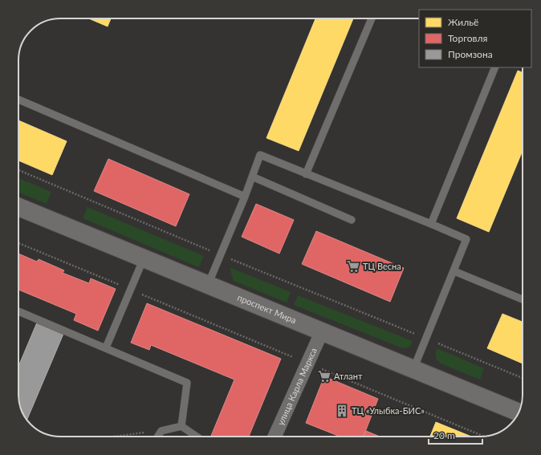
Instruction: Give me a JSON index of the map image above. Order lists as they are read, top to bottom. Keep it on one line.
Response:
{"streets":{"main road":["проспект Мира"],"street":["улица Карла Маркса"]},"crossings":[["проспект Мира","улица Карла Маркса"]],"places":{"supermarket":["ТЦ Весна","Атлант"],"building":["ТЦ «Улыбка-БИС»"]},"legend":["Жильё","Торговля","Промзона"],"scale_bar":"20 m"}
